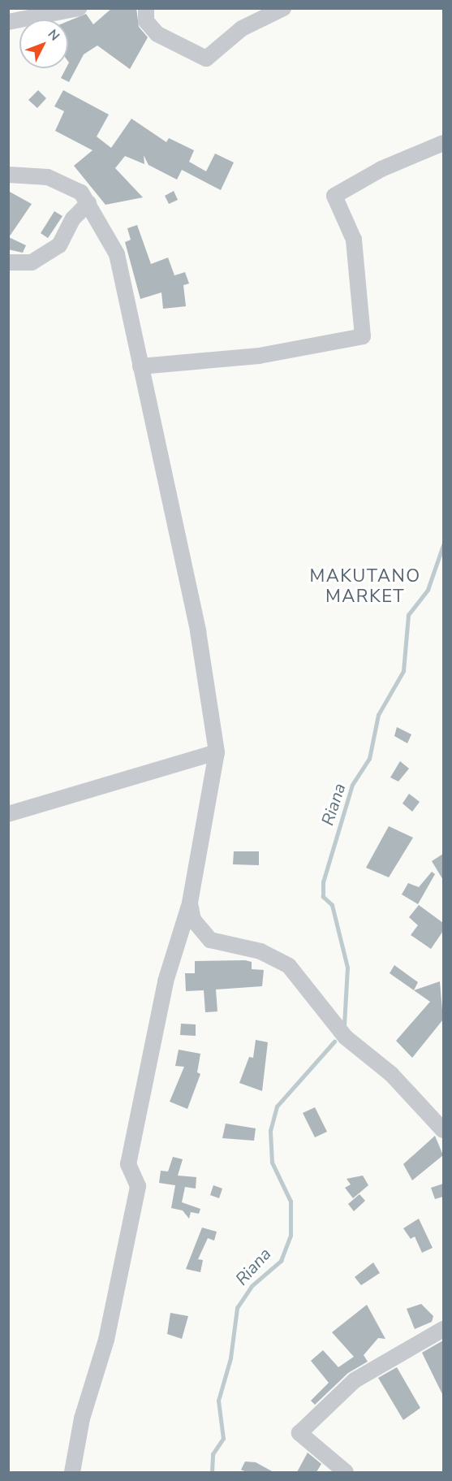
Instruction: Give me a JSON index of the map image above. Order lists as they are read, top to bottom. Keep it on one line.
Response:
{"districts":["MAKUTANO MARKET"],"water":["Riana"],"north":"top right"}
